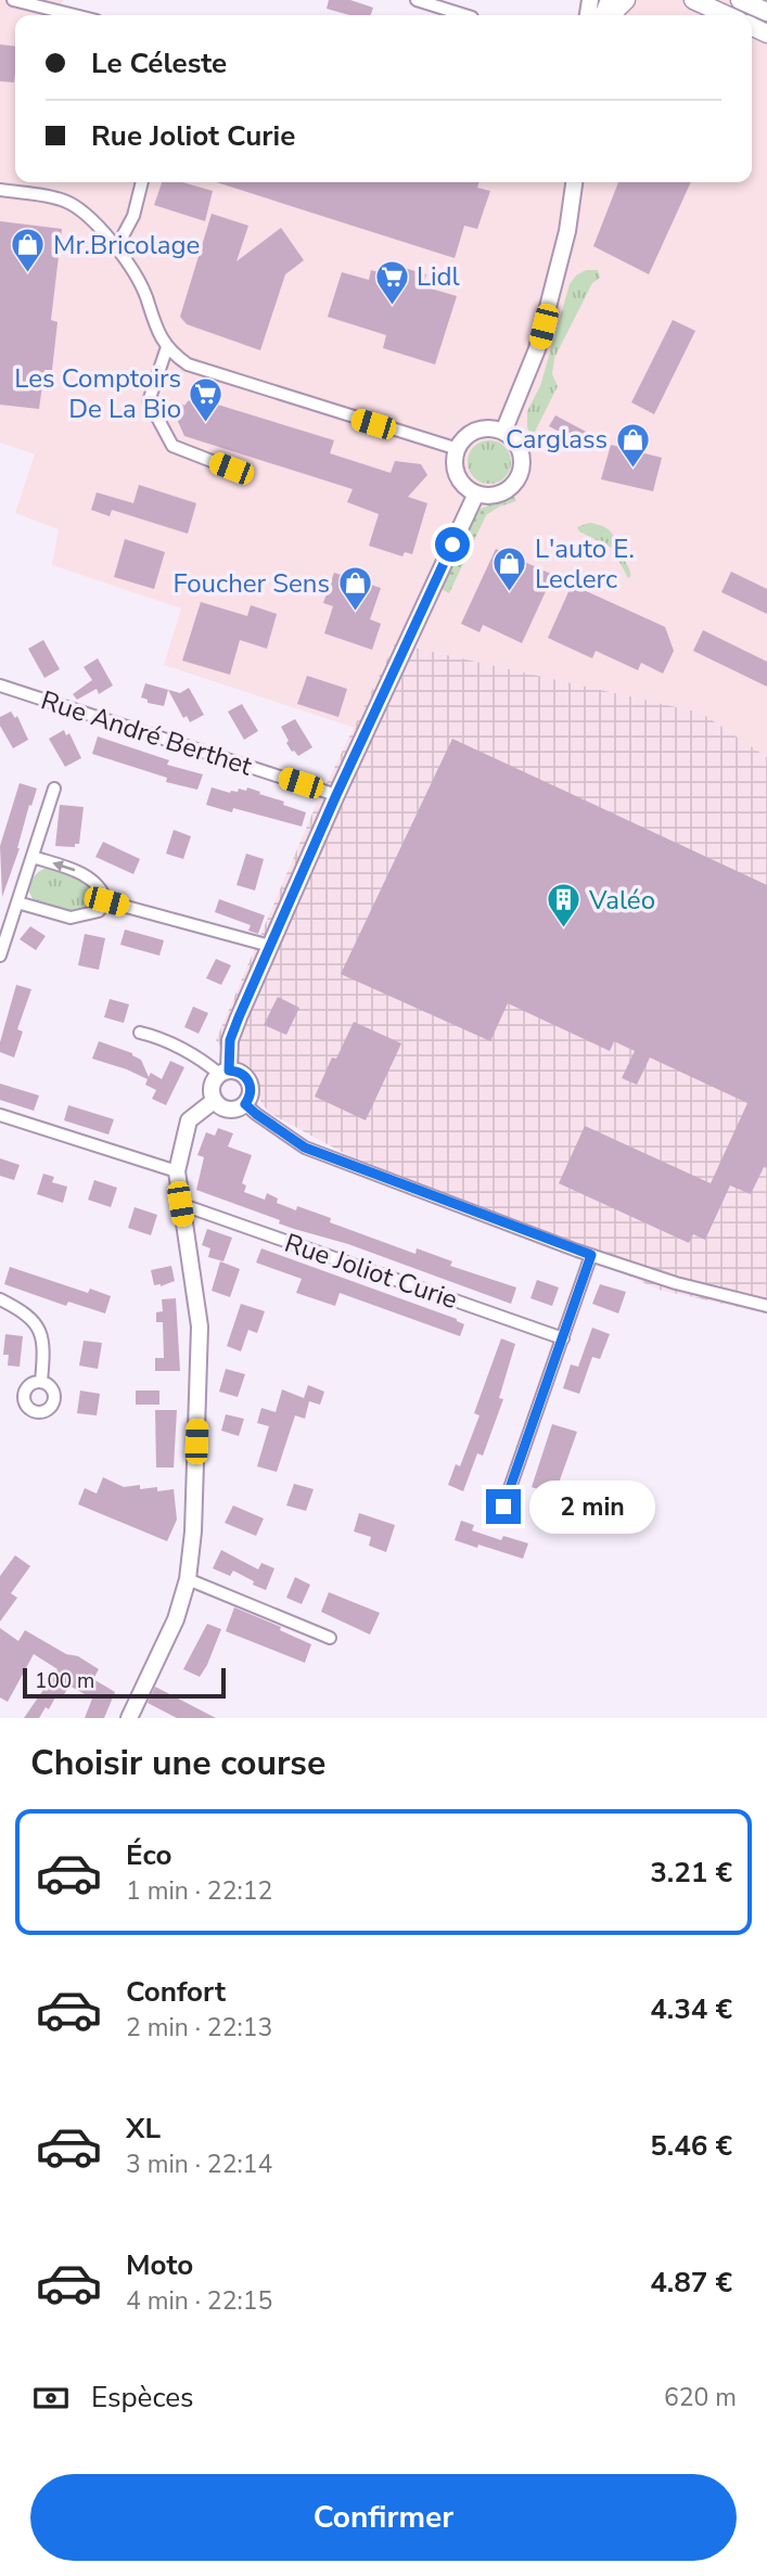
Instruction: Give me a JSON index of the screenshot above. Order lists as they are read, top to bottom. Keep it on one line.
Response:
{"streets":{"street":["Rue André Berthet","Rue Joliot Curie"]},"places":{"shop":["Mr.Bricolage","Carglass","L'auto E. Leclerc","Foucher Sens"],"supermarket":["Lidl","Les Comptoirs De La Bio"],"building":["Valéo"]},"scale_bar":"100 m","page":{"banner":["Le Céleste","Rue Joliot Curie"],"bubble":"2 min","scale":"100 m","heading":"Choisir une course","list":[{"name":"Éco","note":"1 min · 22:12","value":"3.21 €"},{"name":"Confort","note":"2 min · 22:13","value":"4.34 €"},{"name":"XL","note":"3 min · 22:14","value":"5.46 €"},{"name":"Moto","note":"4 min · 22:15","value":"4.87 €"}],"pay":["Espèces","620 m"],"buttons":"Confirmer"}}
